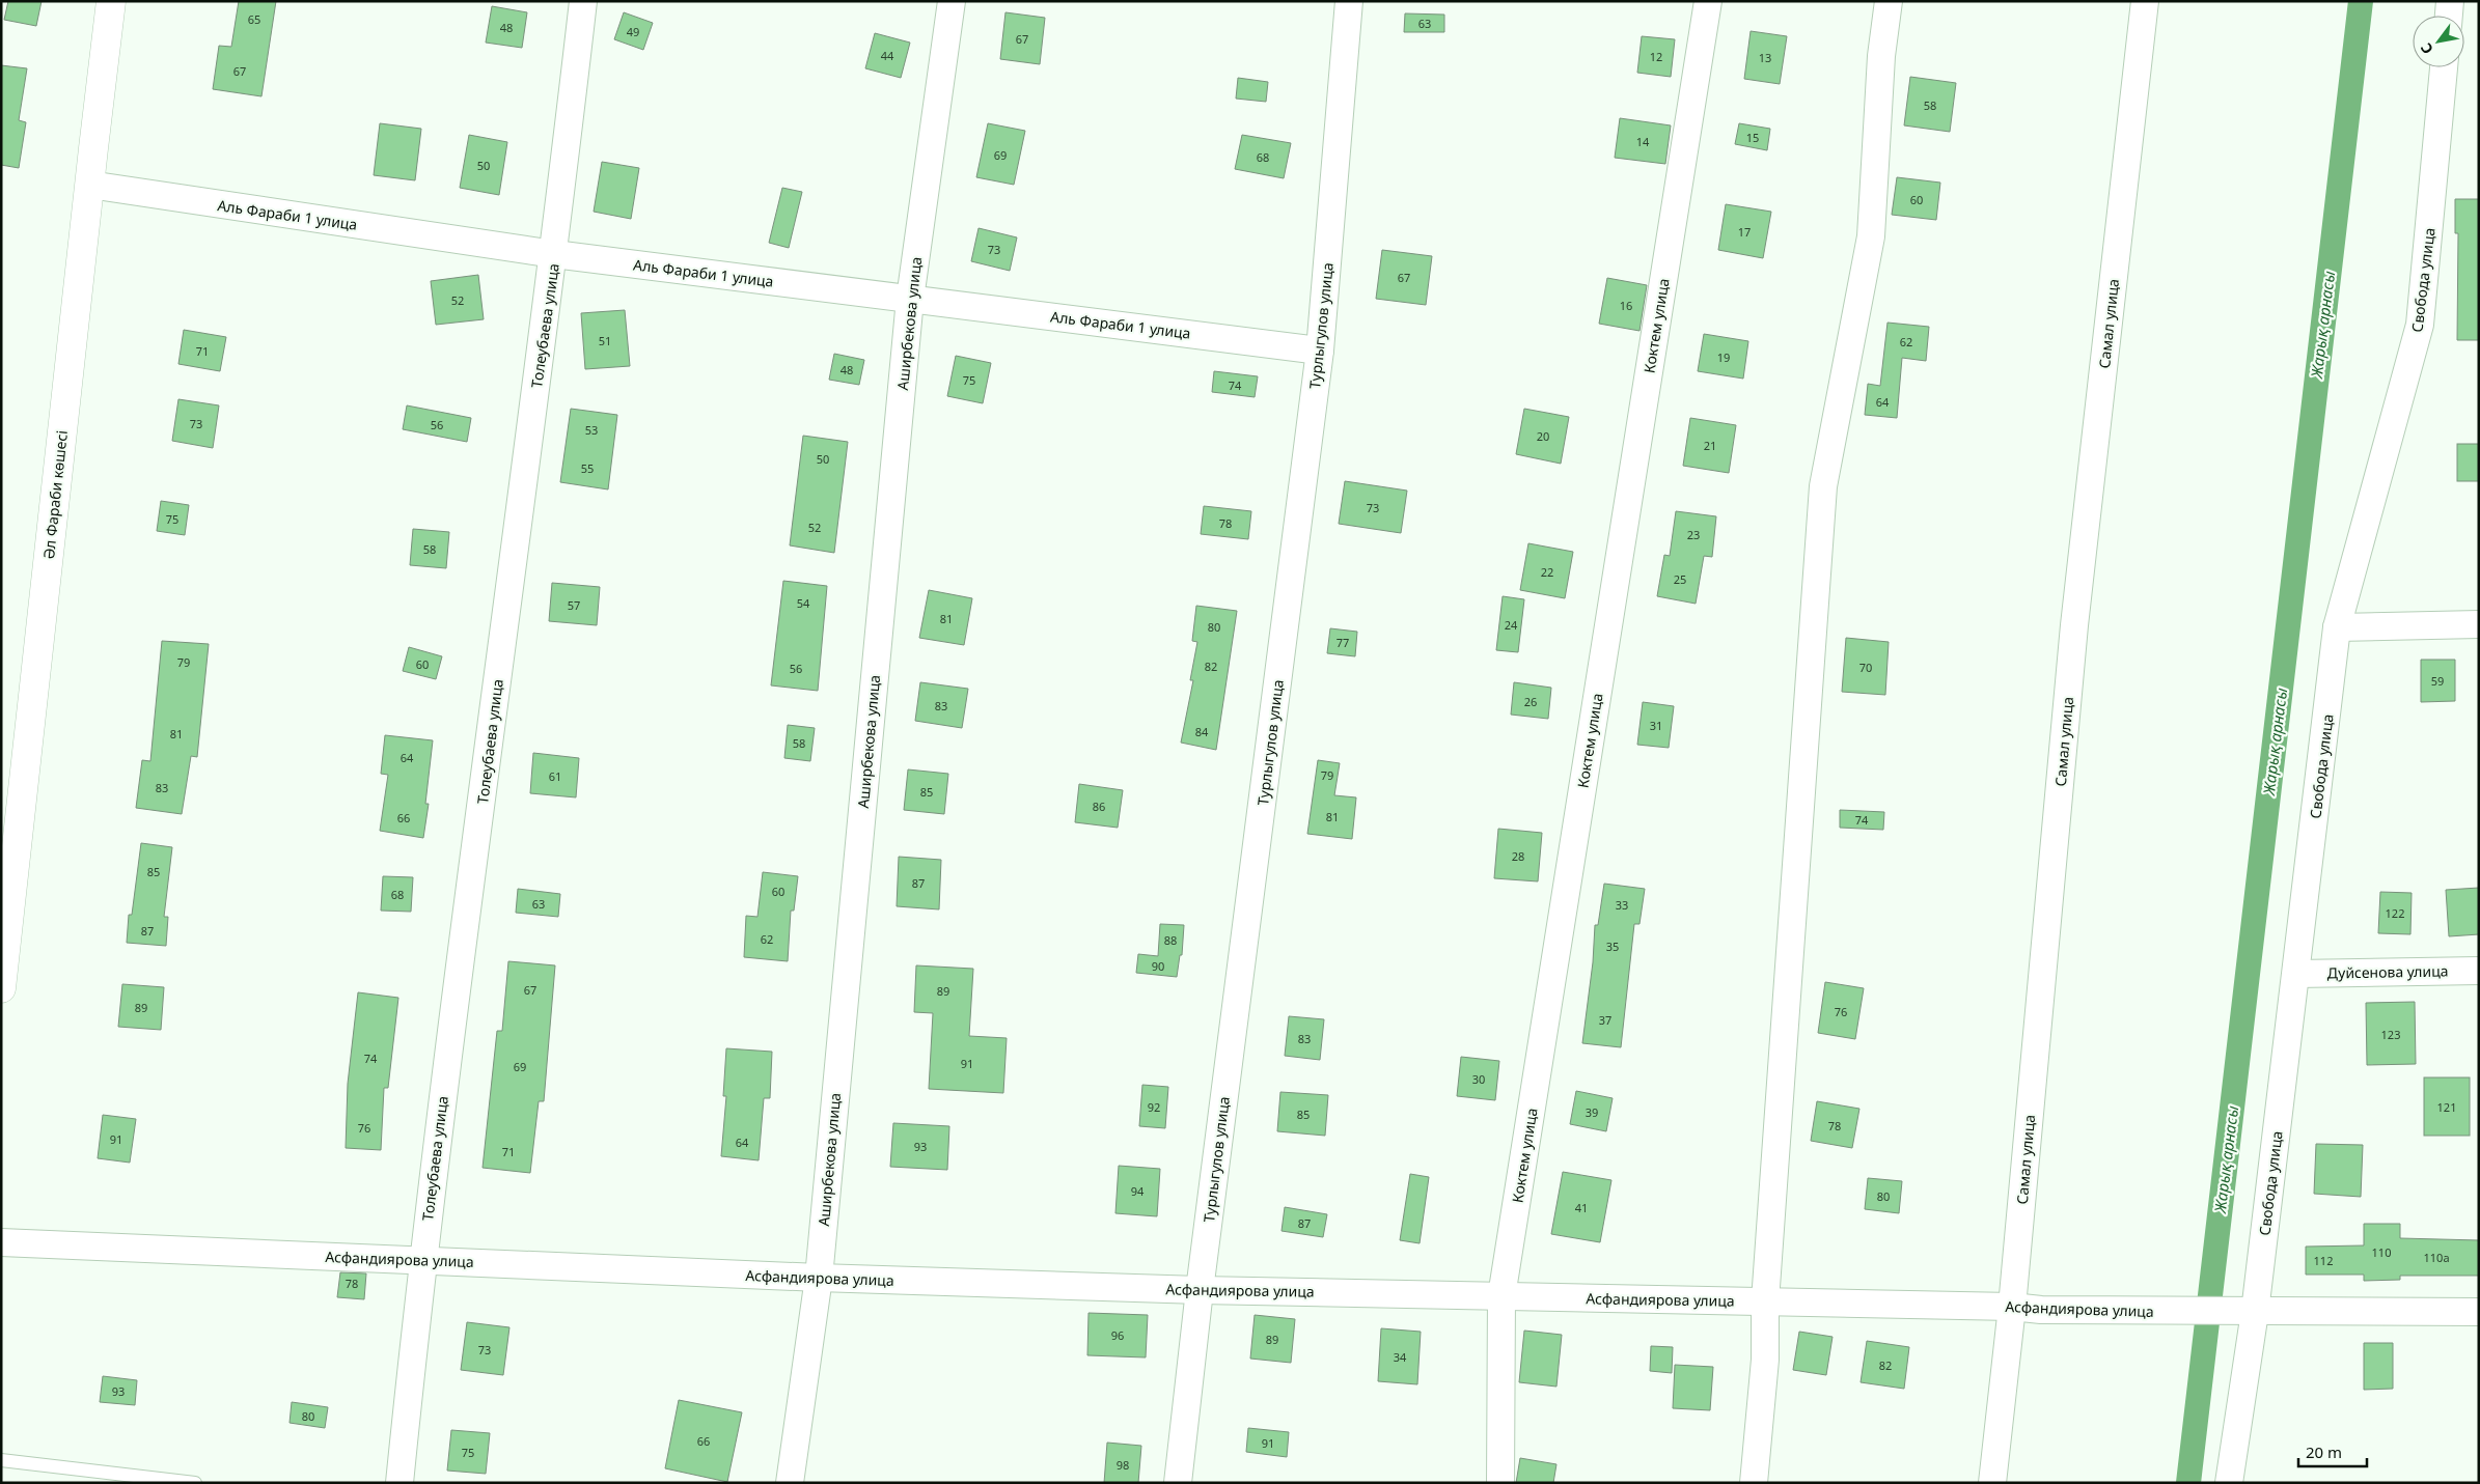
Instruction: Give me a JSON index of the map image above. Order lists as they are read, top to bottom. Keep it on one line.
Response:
{"streets":{"street":["Аль Фараби 1 улица","Свобода улица","Аширбекова улица","Самал улица","Толеубаева улица","Турлыгулов улица","Коктем улица","Әл Фараби көшесі","Дуйсенова улица","Асфандиярова улица"]},"crossings":[["Аль Фараби 1 улица","Аширбекова улица"],["Аль Фараби 1 улица","Толеубаева улица"],["Аль Фараби 1 улица","Турлыгулов улица"],["Аль Фараби 1 улица","Әл Фараби көшесі"],["Свобода улица","Дуйсенова улица"],["Свобода улица","Асфандиярова улица"],["Аширбекова улица","Асфандиярова улица"],["Самал улица","Асфандиярова улица"],["Толеубаева улица","Асфандиярова улица"],["Турлыгулов улица","Асфандиярова улица"],["Коктем улица","Асфандиярова улица"]],"water":["Жарық арнасы"],"house_numbers":["65","63","48","49","67","44","12","13","67","58","15","14","69","68","50","60","17","73","67","52","16","51","62","71","19","48","75","74","64","73","56","53","20","21","50","55","73","75","78","52","23","58","22","25","54","57","81","24","80","77","79","60","82","70","56","59","26","83","31","84","81","58","64","79","61","83","85","86","81","66","74","28","85","87","60","68","63","33","122","87","62","88","35","90","67","89","89","76","37","123","83","74","91","69","30","92","121","39","85","78","76","91","64","93","71","94","80","41","87","110","110а","112","78","96","89","73","34","82","93","80","66","91","75","98"],"scale_bar":"20 m","north":"bottom left"}
